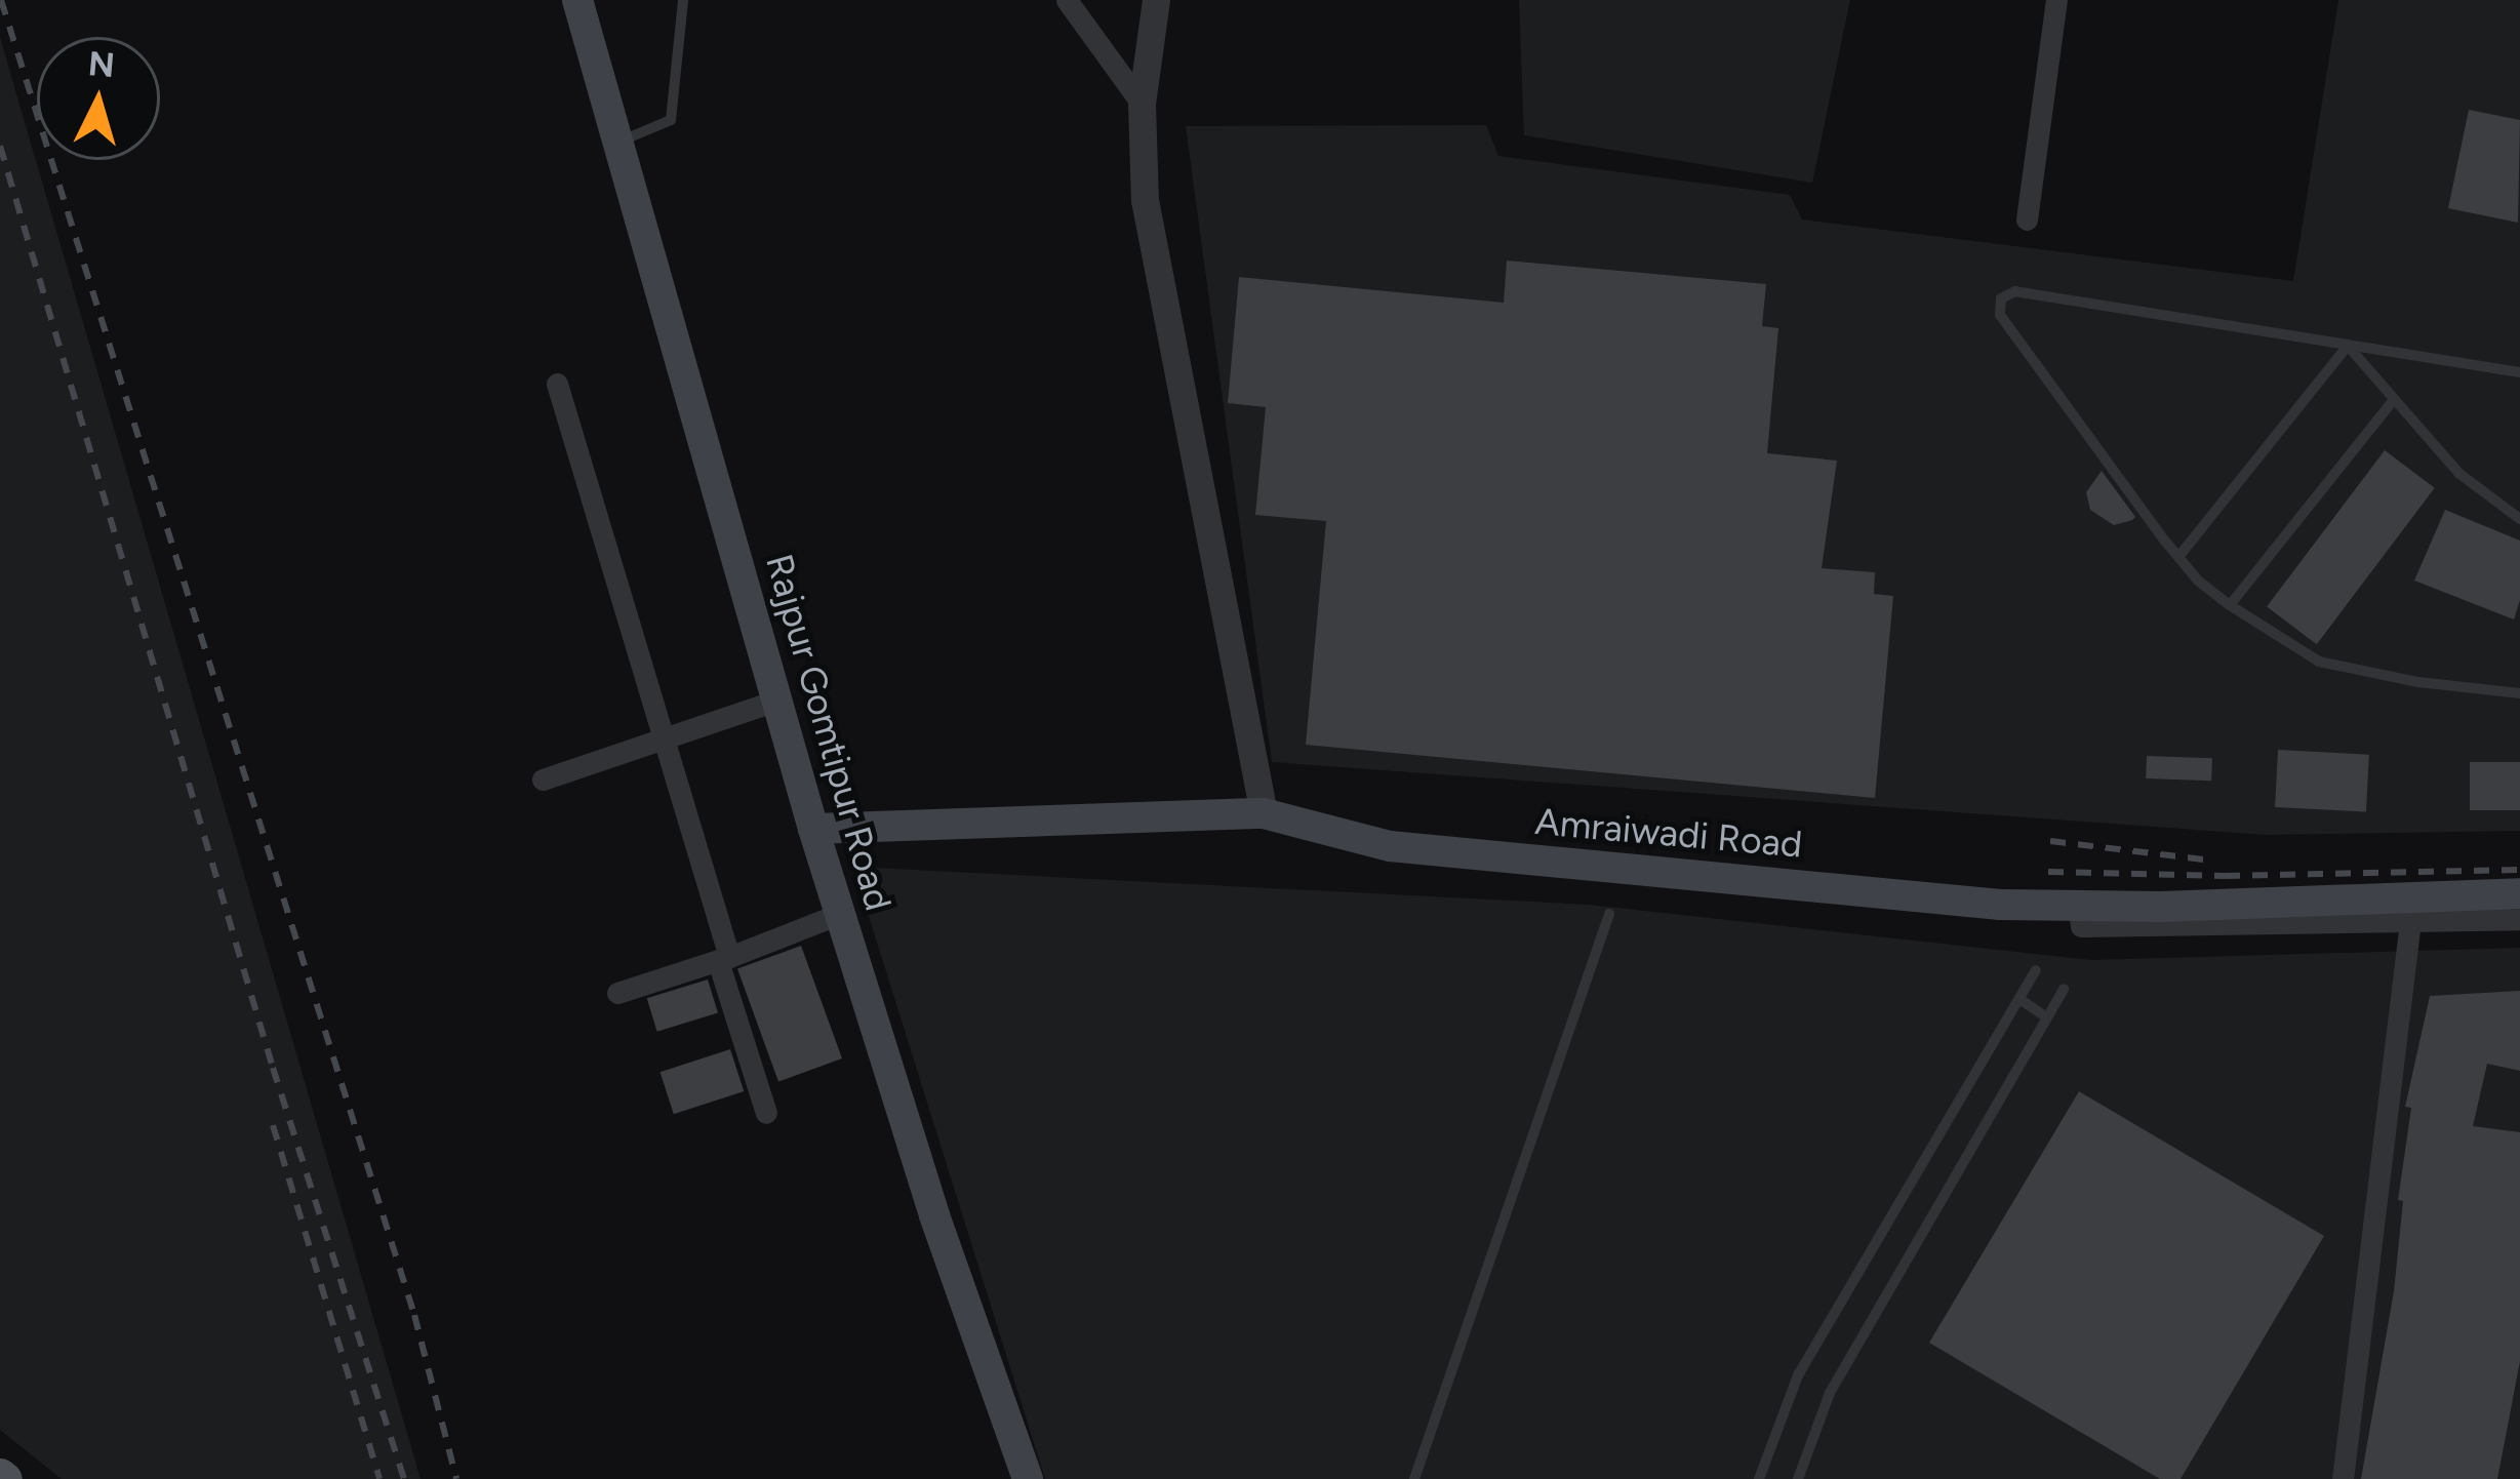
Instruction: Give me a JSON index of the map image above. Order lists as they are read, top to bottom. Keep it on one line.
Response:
{"streets":{"main road":["Rajpur Gomtipur Road","Amraiwadi Road"]},"crossings":[["Rajpur Gomtipur Road","Amraiwadi Road"]],"north":"top"}
